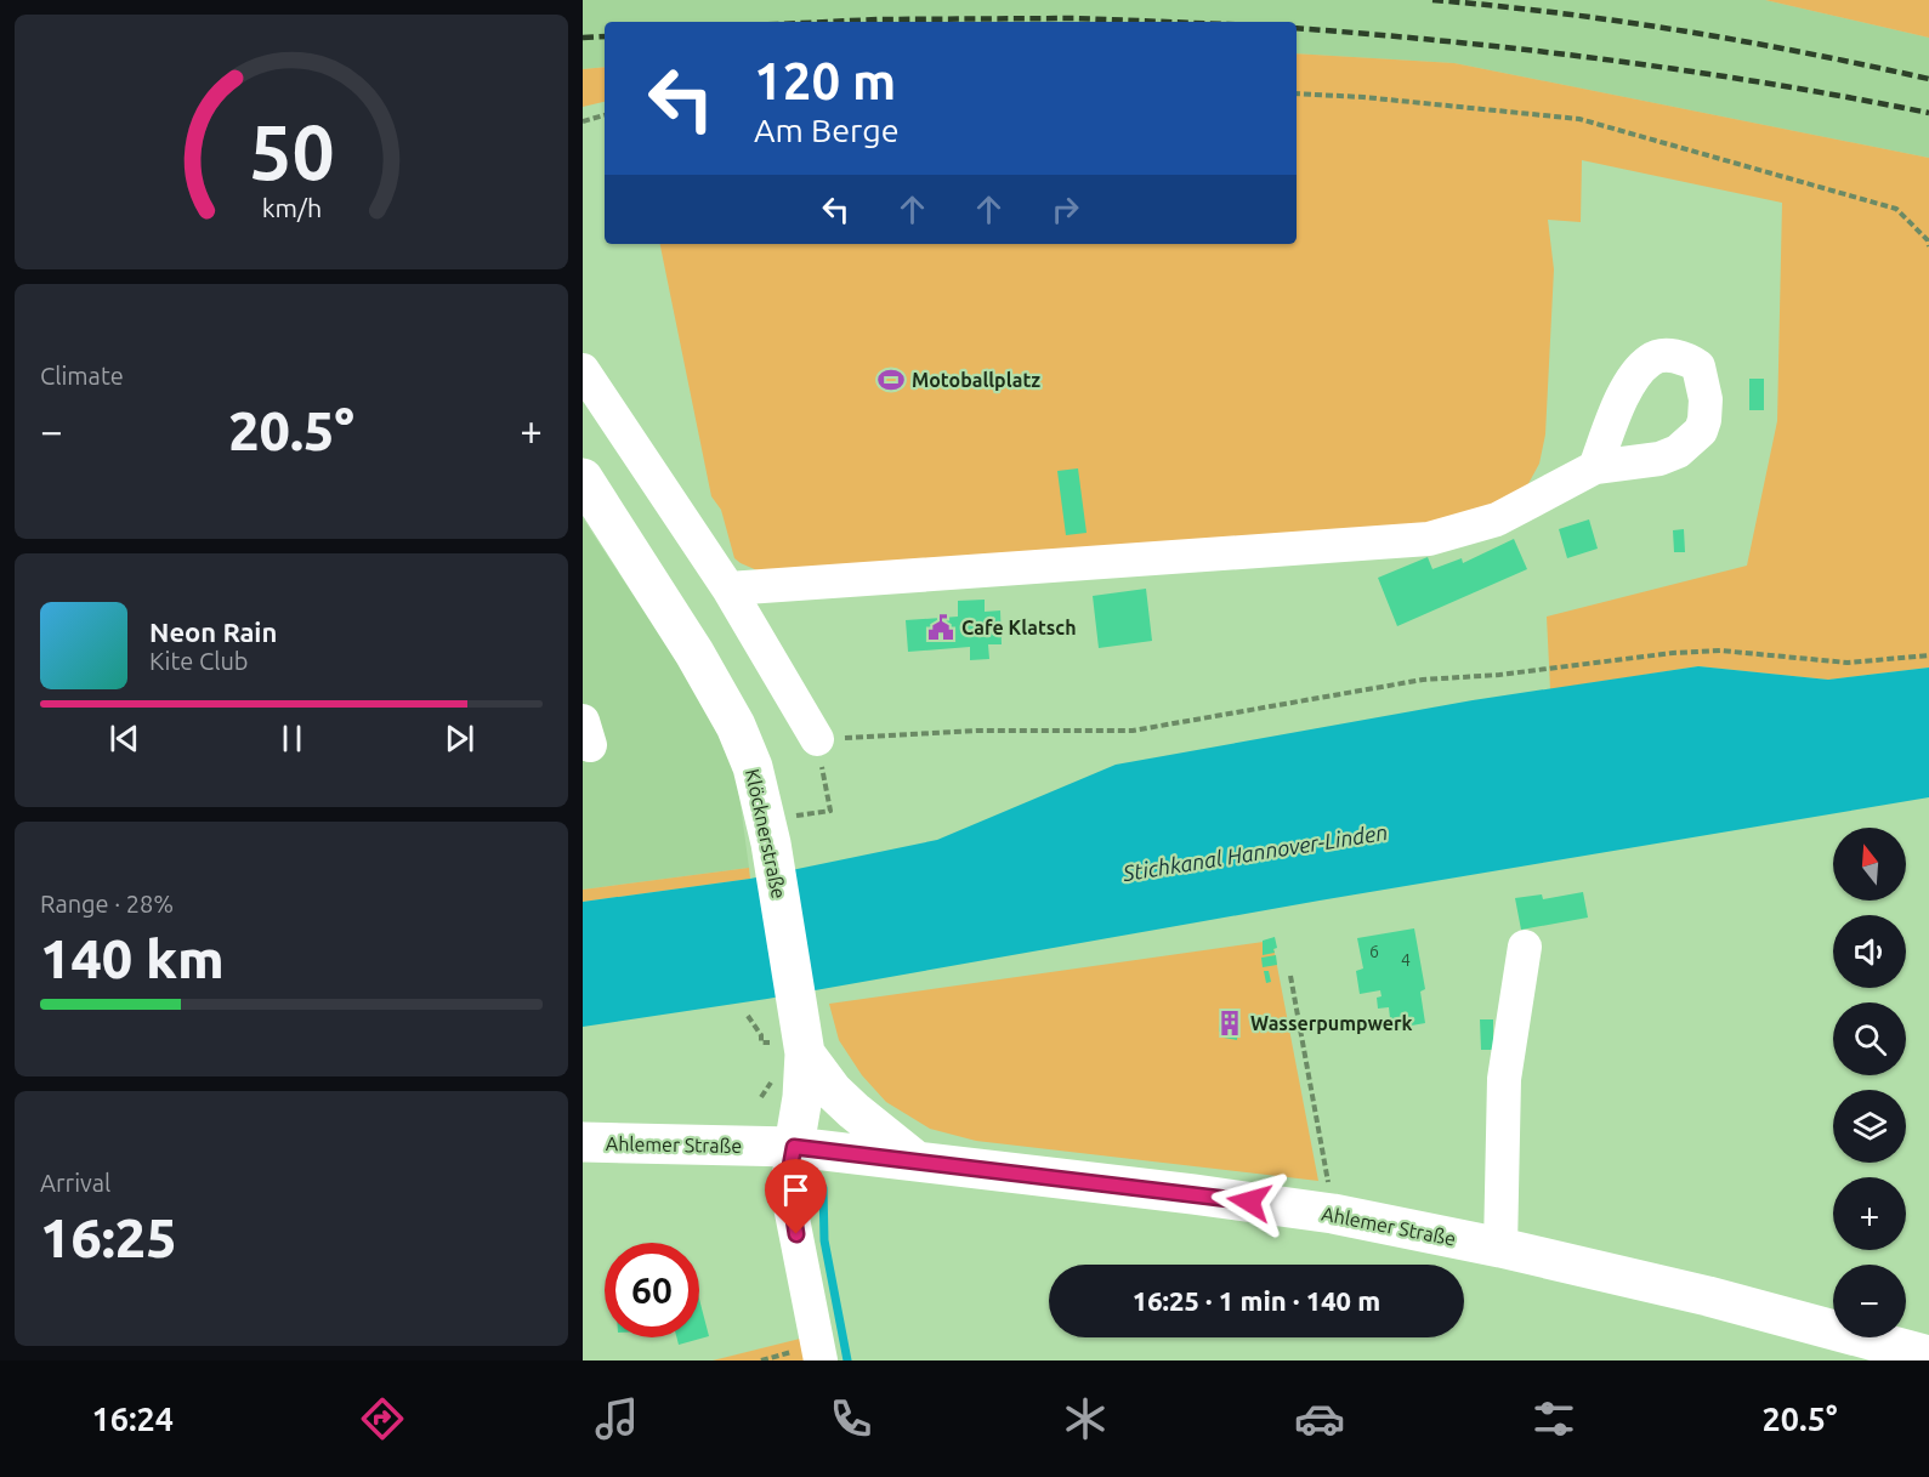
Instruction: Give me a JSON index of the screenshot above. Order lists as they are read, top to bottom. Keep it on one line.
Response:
{"streets":{"main road":["Klöcknerstraße","Ahlemer Straße"]},"crossings":[["Klöcknerstraße","Ahlemer Straße"]],"water":["Stichkanal Hannover-Linden"],"places":{"sports":["Motoballplatz"],"public building":["Cafe Klatsch"],"building":["Wasserpumpwerk"]},"house_numbers":["6","4"],"north":"top","page":{"turn":["120 m","Am Berge"],"tile":["Climate",["Range · 28%","140 km"],["Arrival","16:25"]],"heat":["−","20.5°","+"],"song":["Neon Rain","Kite Club"],"map_buttons":["+","−"],"limit":"60","trip":"16:25 · 1 min · 140 m","tabs":["16:24","20.5°"],"gauge":["50","km/h"]}}
